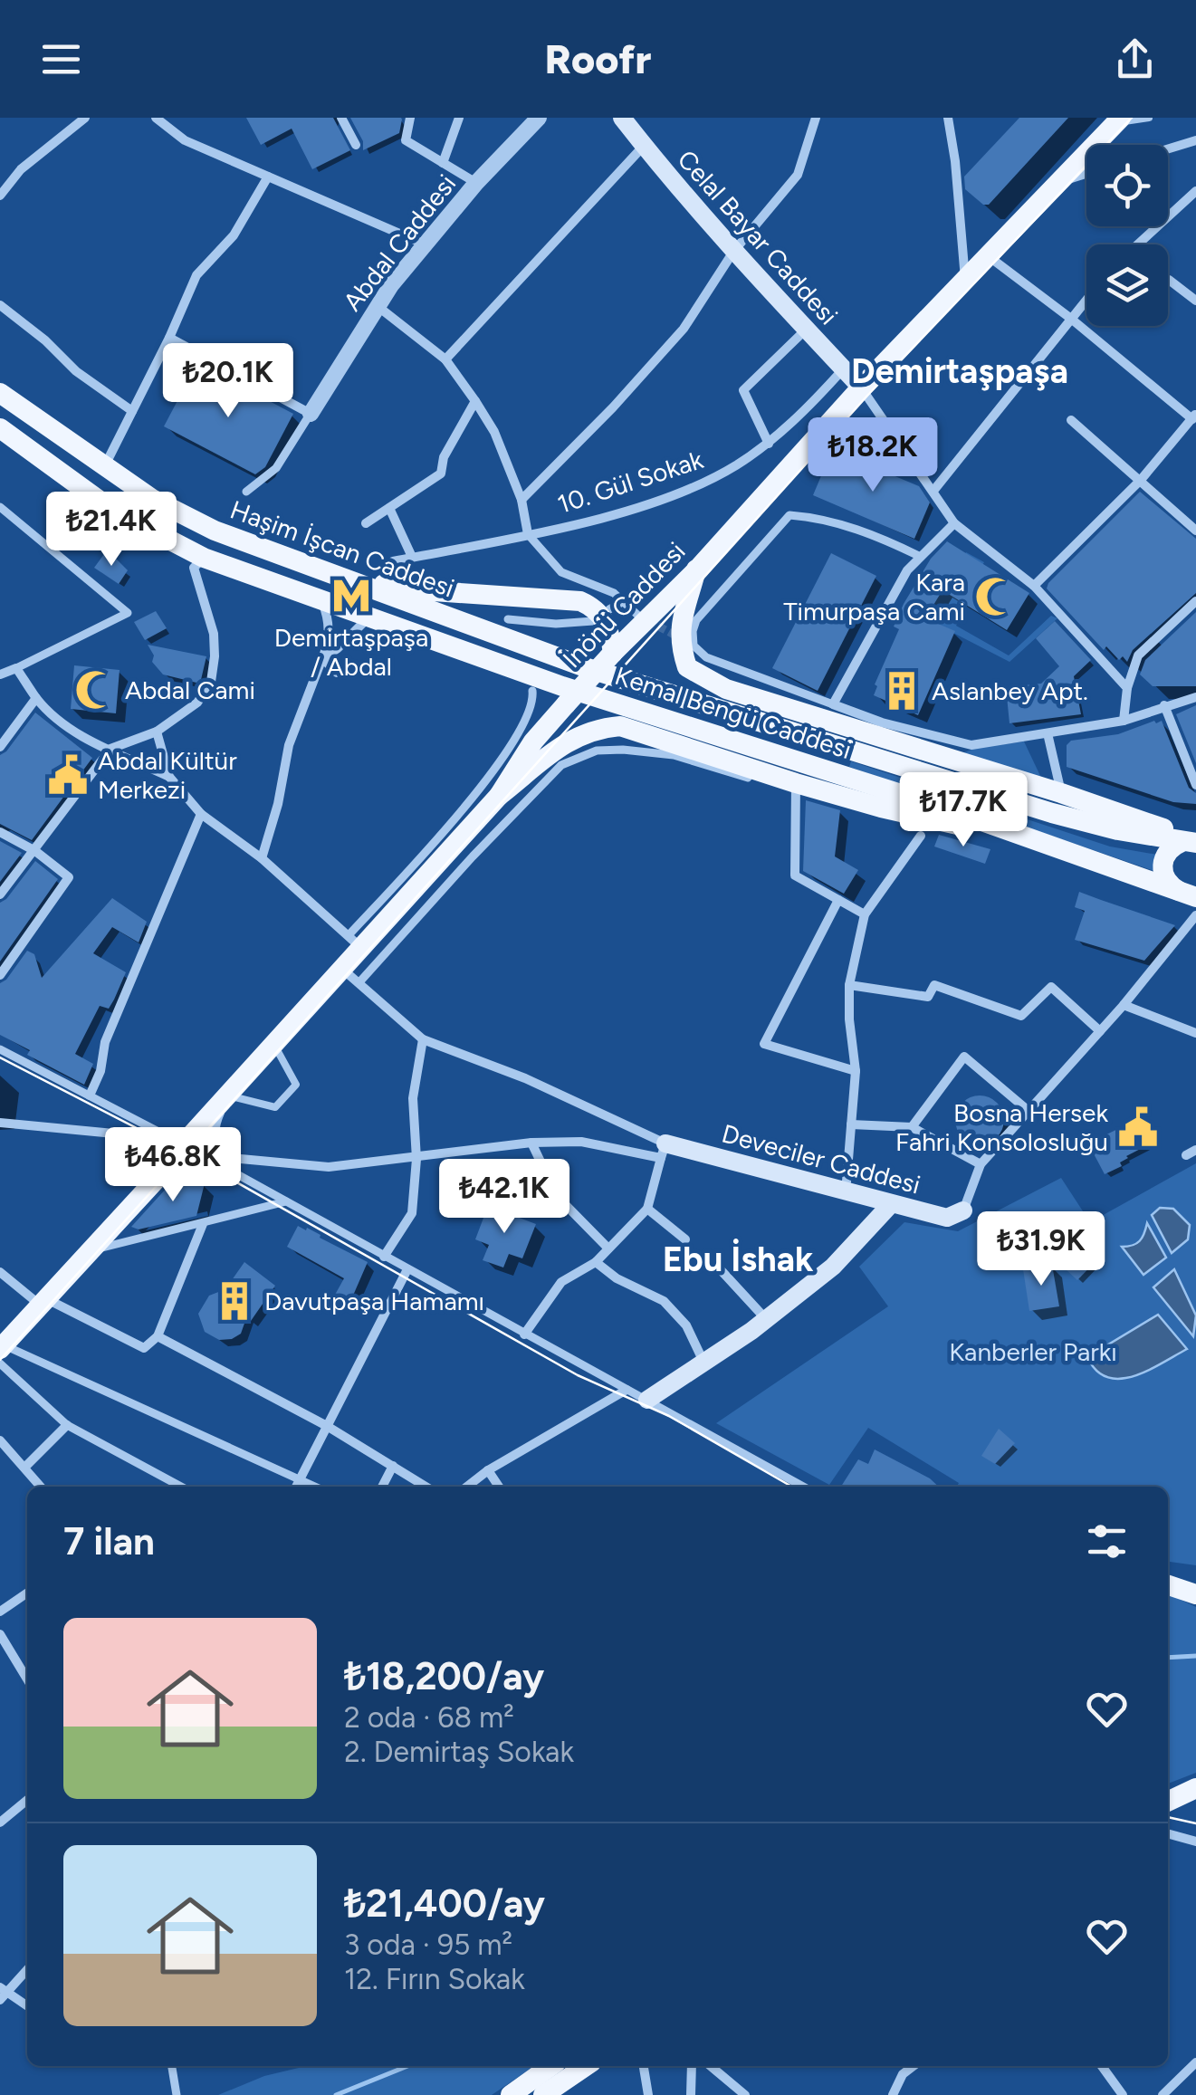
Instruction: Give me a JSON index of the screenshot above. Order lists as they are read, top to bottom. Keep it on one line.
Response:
{"streets":{"main road":["Celal Bayar Caddesi","Haşim İşcan Caddesi","İnönü Caddesi","Kemal Bengü Caddesi","Deveciler Caddesi"],"street":["Abdal Caddesi","10. Gül Sokak"]},"crossings":[["Celal Bayar Caddesi","10. Gül Sokak"],["Celal Bayar Caddesi","İnönü Caddesi"],["Haşim İşcan Caddesi","Kemal Bengü Caddesi"],["İnönü Caddesi","Kemal Bengü Caddesi"]],"districts":["Demirtaşpaşa","Ebu İshak"],"parks":["Kanberler Parkı"],"places":{"metro station":["Demirtaşpaşa / Abdal"],"mosque":["Kara Timurpaşa Cami","Abdal Cami"],"building":["Aslanbey Apt.","Davutpaşa Hamamı"],"public building":["Abdal Kültür Merkezi","Bosna Hersek Fahri Konsolosluğu"]},"page":{"header":"Roofr","price":["₺20.1K","₺18.2K","₺21.4K","₺17.7K","₺46.8K","₺42.1K","₺31.9K"],"heading":"7 ilan","list":[{"name":"₺18,200/ay","note":"2 oda · 68 m² · 2. Demirtaş Sokak"},{"name":"₺21,400/ay","note":"3 oda · 95 m² · 12. Fırın Sokak"}]}}
